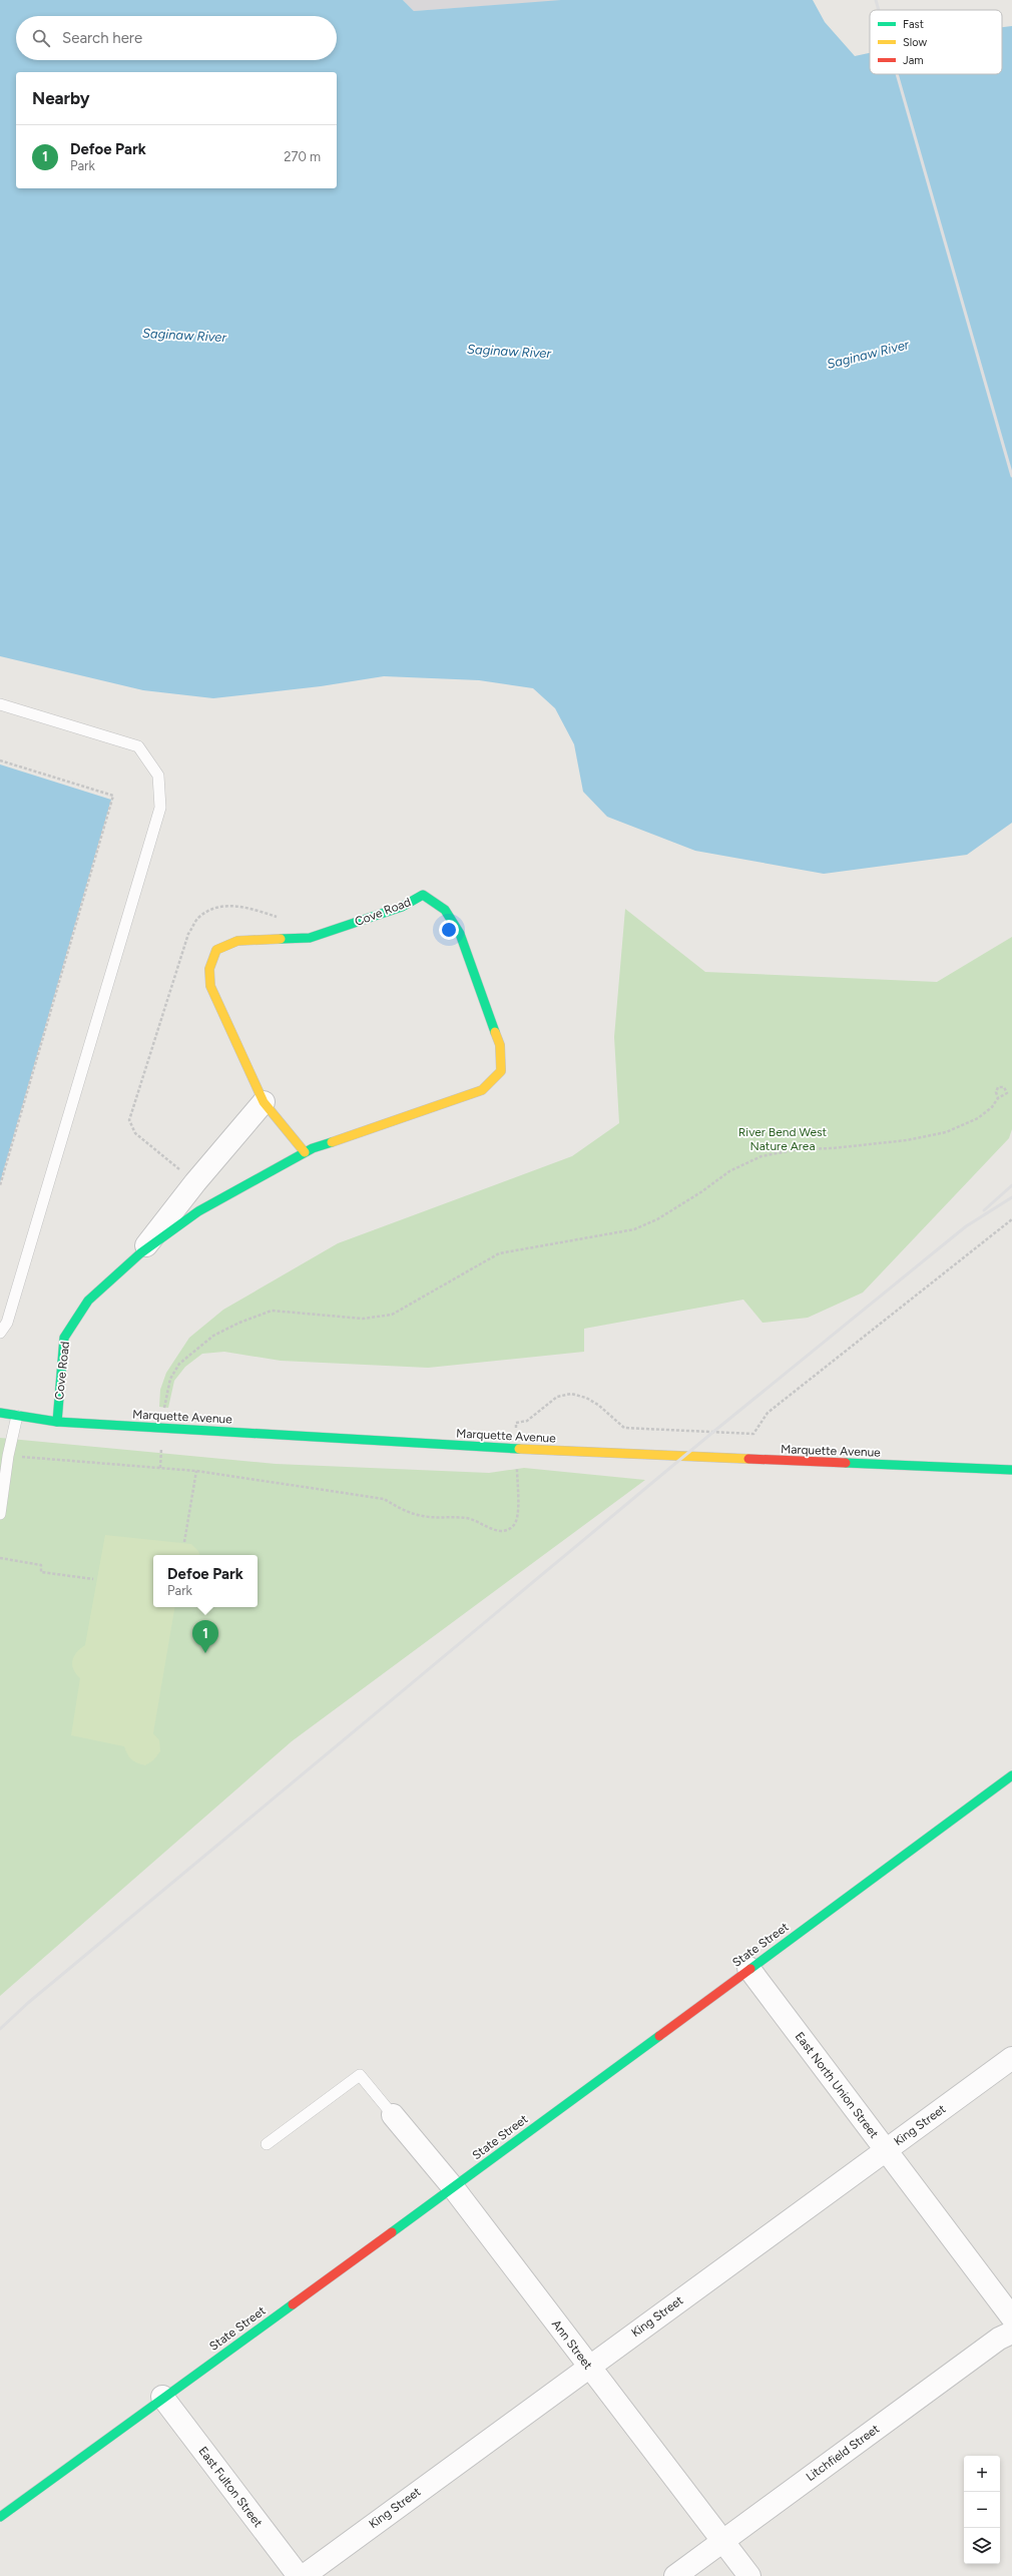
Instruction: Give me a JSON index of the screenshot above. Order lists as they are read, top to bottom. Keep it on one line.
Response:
{"streets":{"street":["Cove Road","Marquette Avenue","State Street","East North Union Street","King Street","Ann Street","Litchfield Street","East Fulton Street"]},"crossings":[["Cove Road","Marquette Avenue"],["State Street","East North Union Street"],["State Street","Ann Street"],["State Street","East Fulton Street"],["East North Union Street","King Street"],["King Street","Ann Street"],["Ann Street","Litchfield Street"]],"water":["Saginaw River"],"parks":["River Bend West Nature Area"],"legend":["Fast","Slow","Jam"],"page":{"search":"Search here","heading":"Nearby","list":[{"mark":"1","name":"Defoe Park","note":"Park","value":"270 m"}],"popup":["Defoe Park","Park"],"pins":"1","map_buttons":["+","−"]}}
